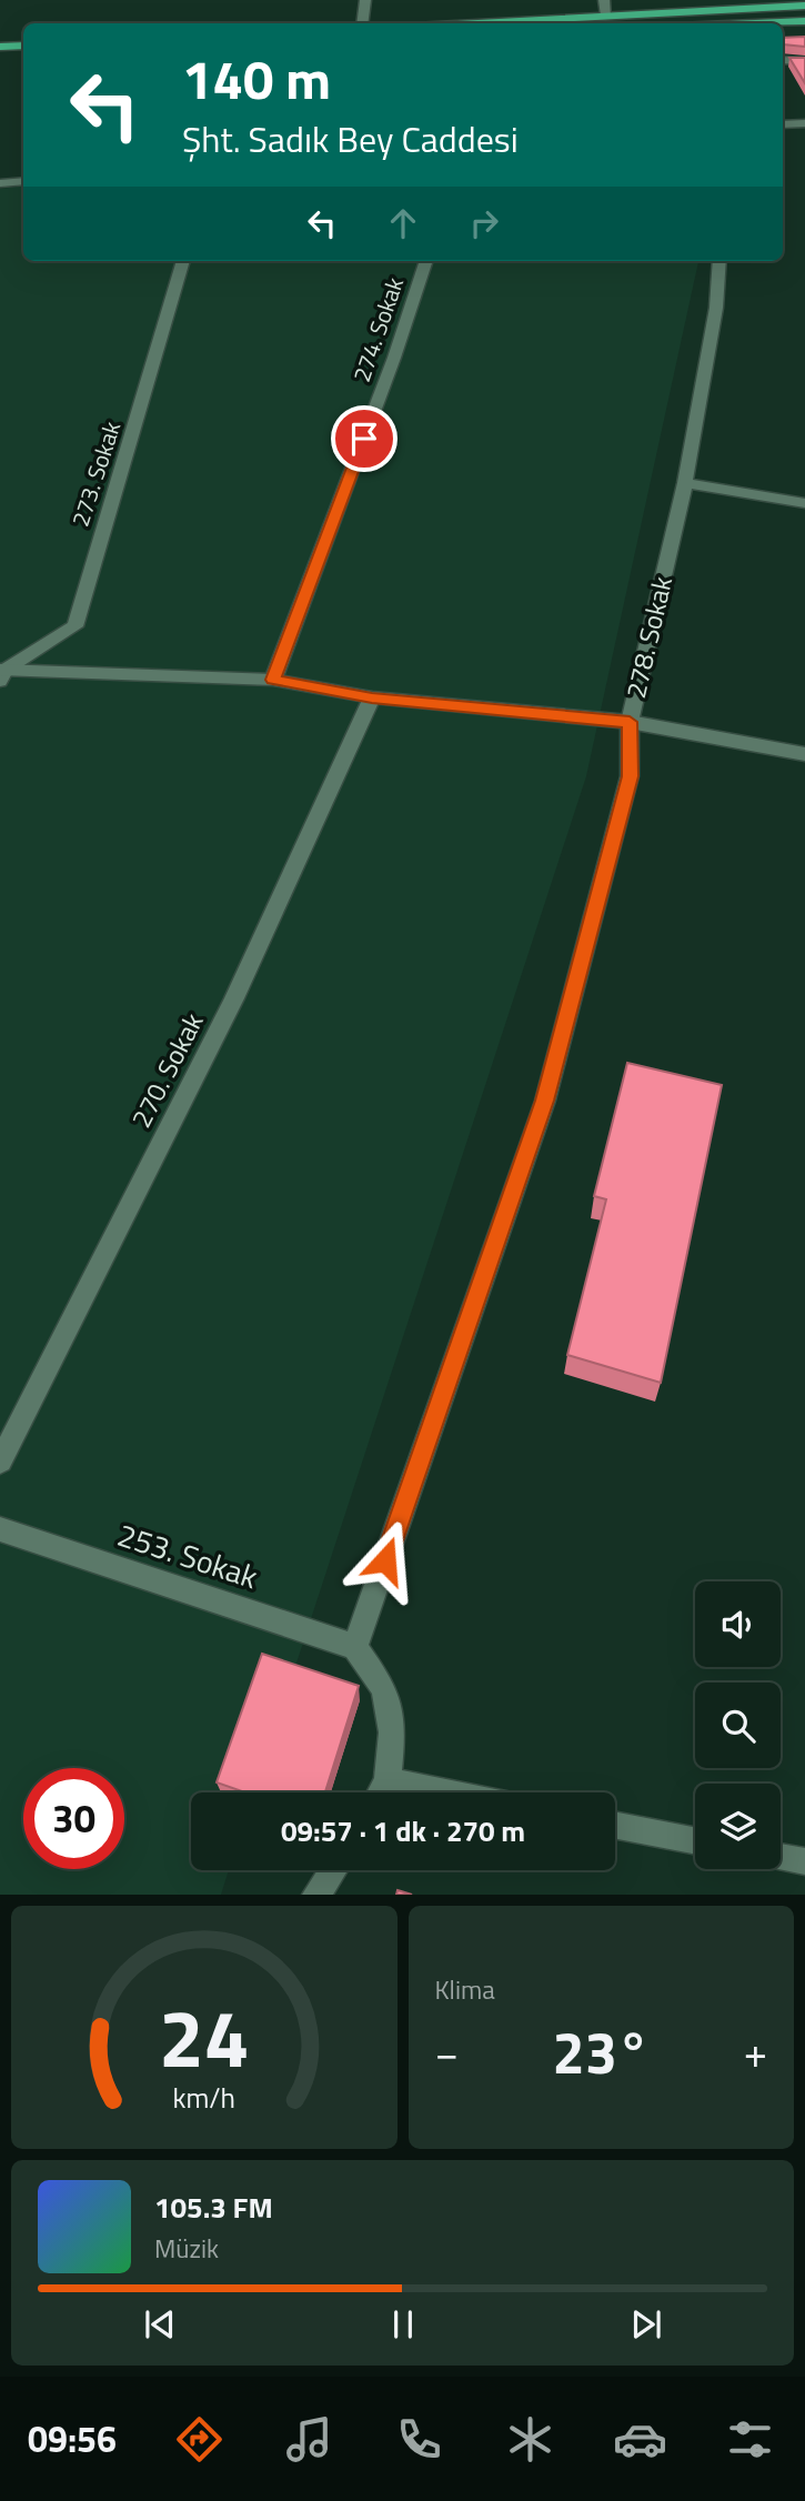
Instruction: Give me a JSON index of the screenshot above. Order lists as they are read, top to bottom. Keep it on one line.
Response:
{"streets":{"street":["274. Sokak","273. Sokak","278. Sokak","270. Sokak","253. Sokak"]},"crossings":[["278. Sokak","253. Sokak"]],"page":{"turn":["140 m","Şht. Sadık Bey Caddesi"],"limit":"30","trip":"09:57 · 1 dk · 270 m","tile":"Klima","heat":["−","23°","+"],"song":["105.3 FM","Müzik"],"tabs":"09:56","gauge":["24","km/h"]}}
